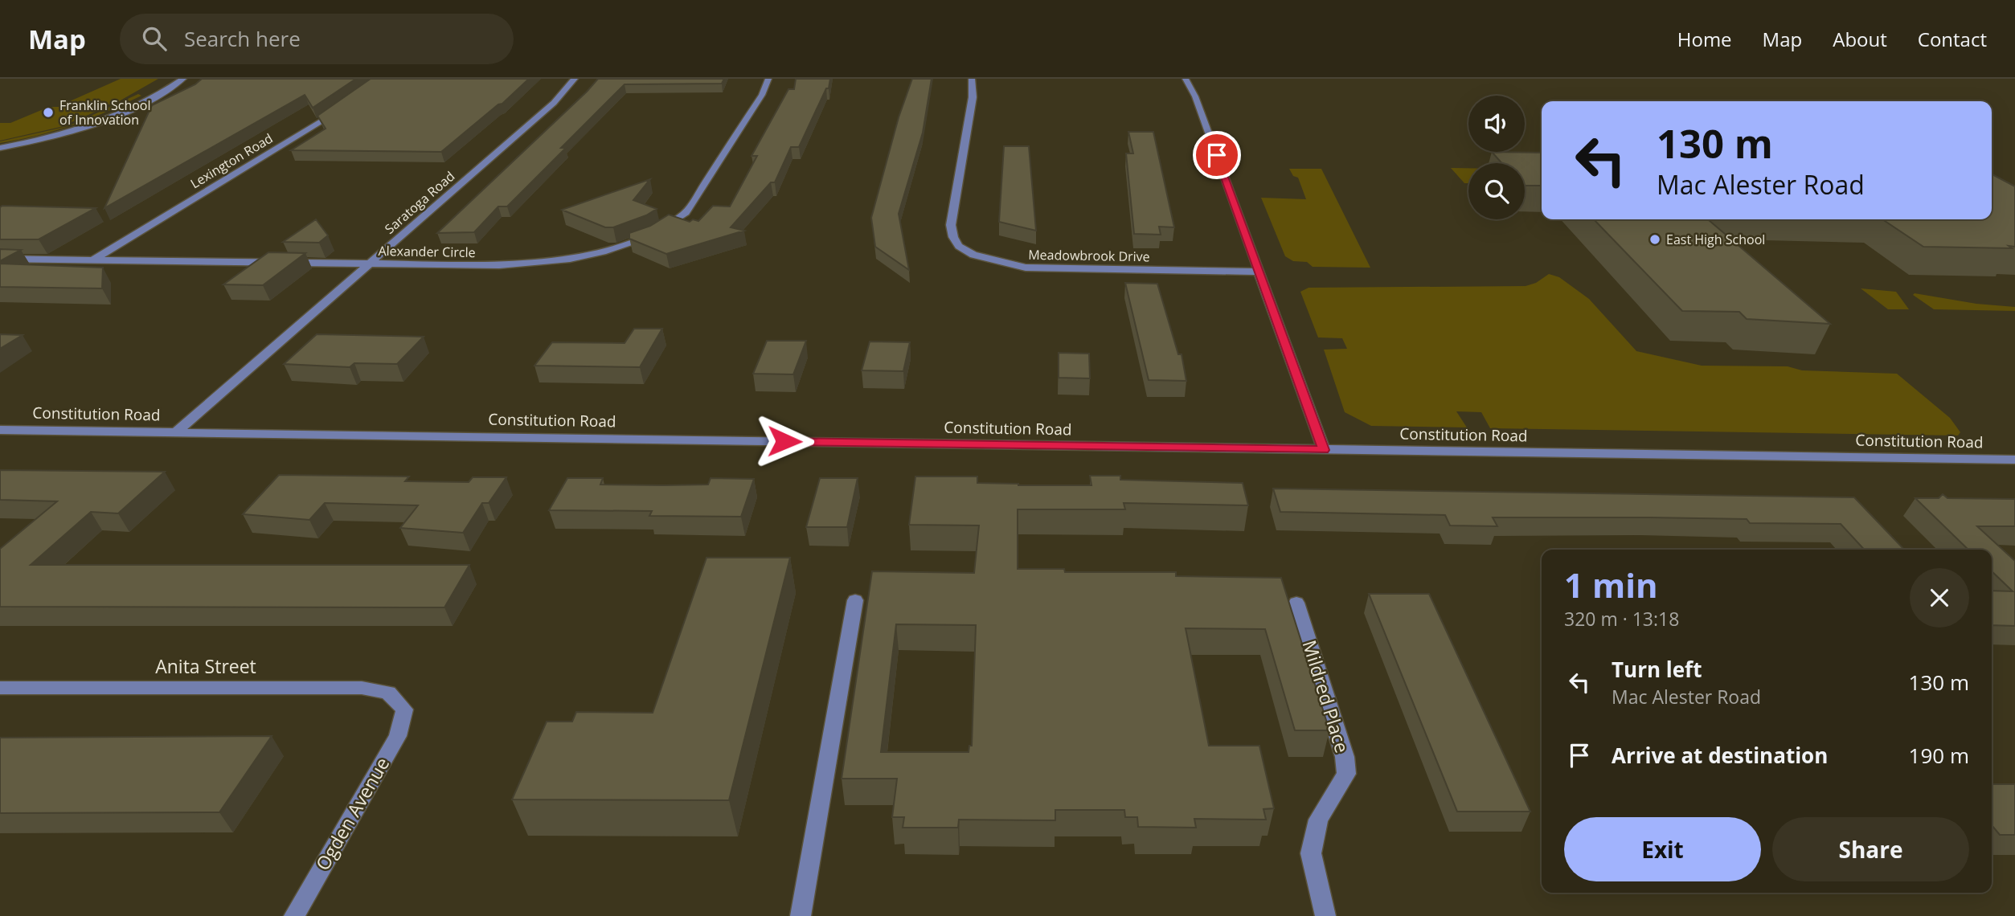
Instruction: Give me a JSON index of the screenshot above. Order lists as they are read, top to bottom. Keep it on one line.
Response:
{"streets":{"street":["Lexington Road","Saratoga Road","Alexander Circle","Meadowbrook Drive","Constitution Road","Anita Street","Mildred Place","Ogden Avenue"]},"crossings":[["Lexington Road","Alexander Circle"],["Saratoga Road","Alexander Circle"],["Saratoga Road","Constitution Road"],["Anita Street","Ogden Avenue"]],"places":["Franklin School of Innovation","East High School"],"page":{"header":"Map","search":"Search here","nav":["Home","Map","About","Contact"],"turn":["130 m","Mac Alester Road"],"heading":["1 min","320 m · 13:18"],"list":[{"name":"Turn left","note":"Mac Alester Road","value":"130 m"},{"name":"Arrive at destination","value":"190 m"}],"buttons":["Exit","Share"]}}
